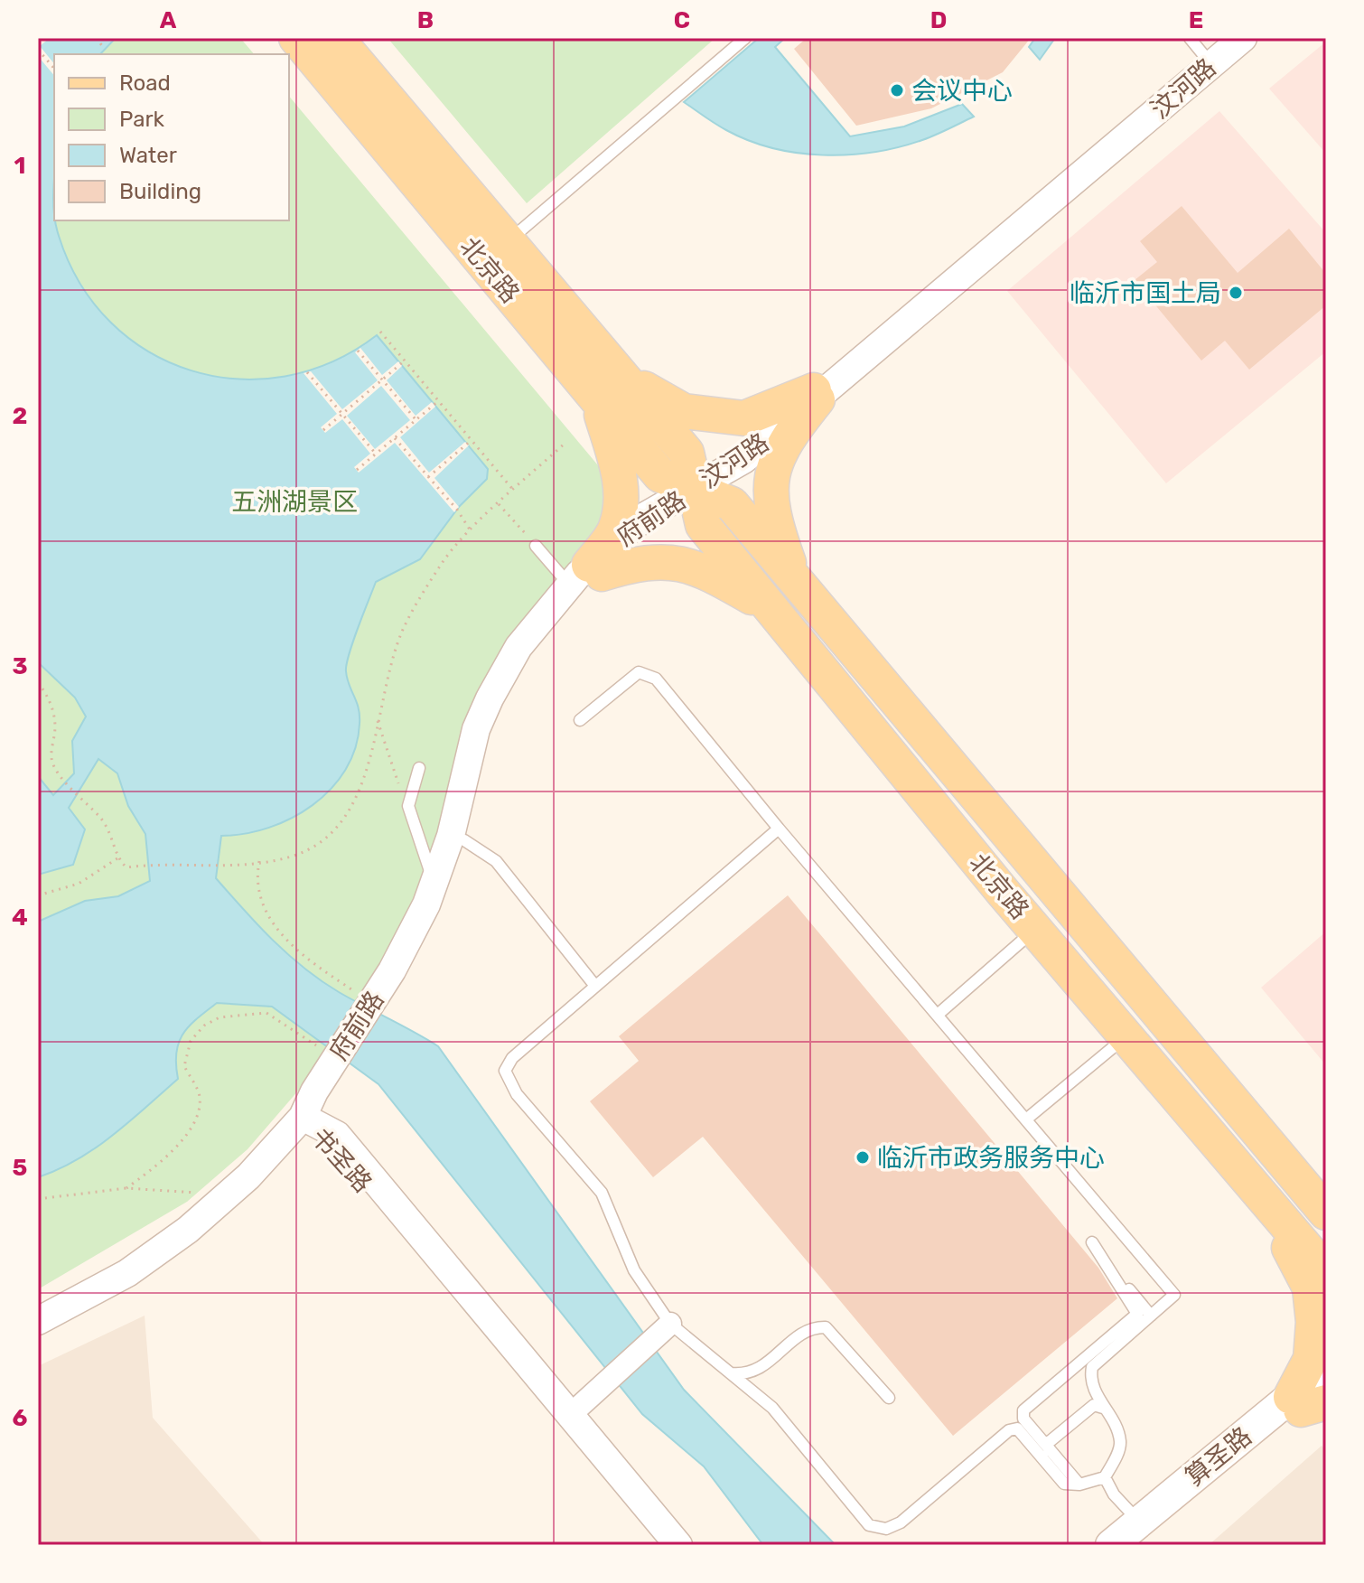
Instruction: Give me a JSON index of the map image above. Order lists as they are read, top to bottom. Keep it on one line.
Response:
{"streets":{"main road":["北京路","算圣路"],"street":["汶河路","府前路","书圣路"]},"crossings":[["汶河路","北京路"],["汶河路","府前路"],["北京路","府前路"],["府前路","书圣路"]],"parks":["五洲湖景区"],"places":["会议中心","临沂市国土局","临沂市政务服务中心"],"legend":["Road","Park","Water","Building"],"grid":{"columns":["A","B","C","D","E"],"rows":["1","2","3","4","5","6"]}}
